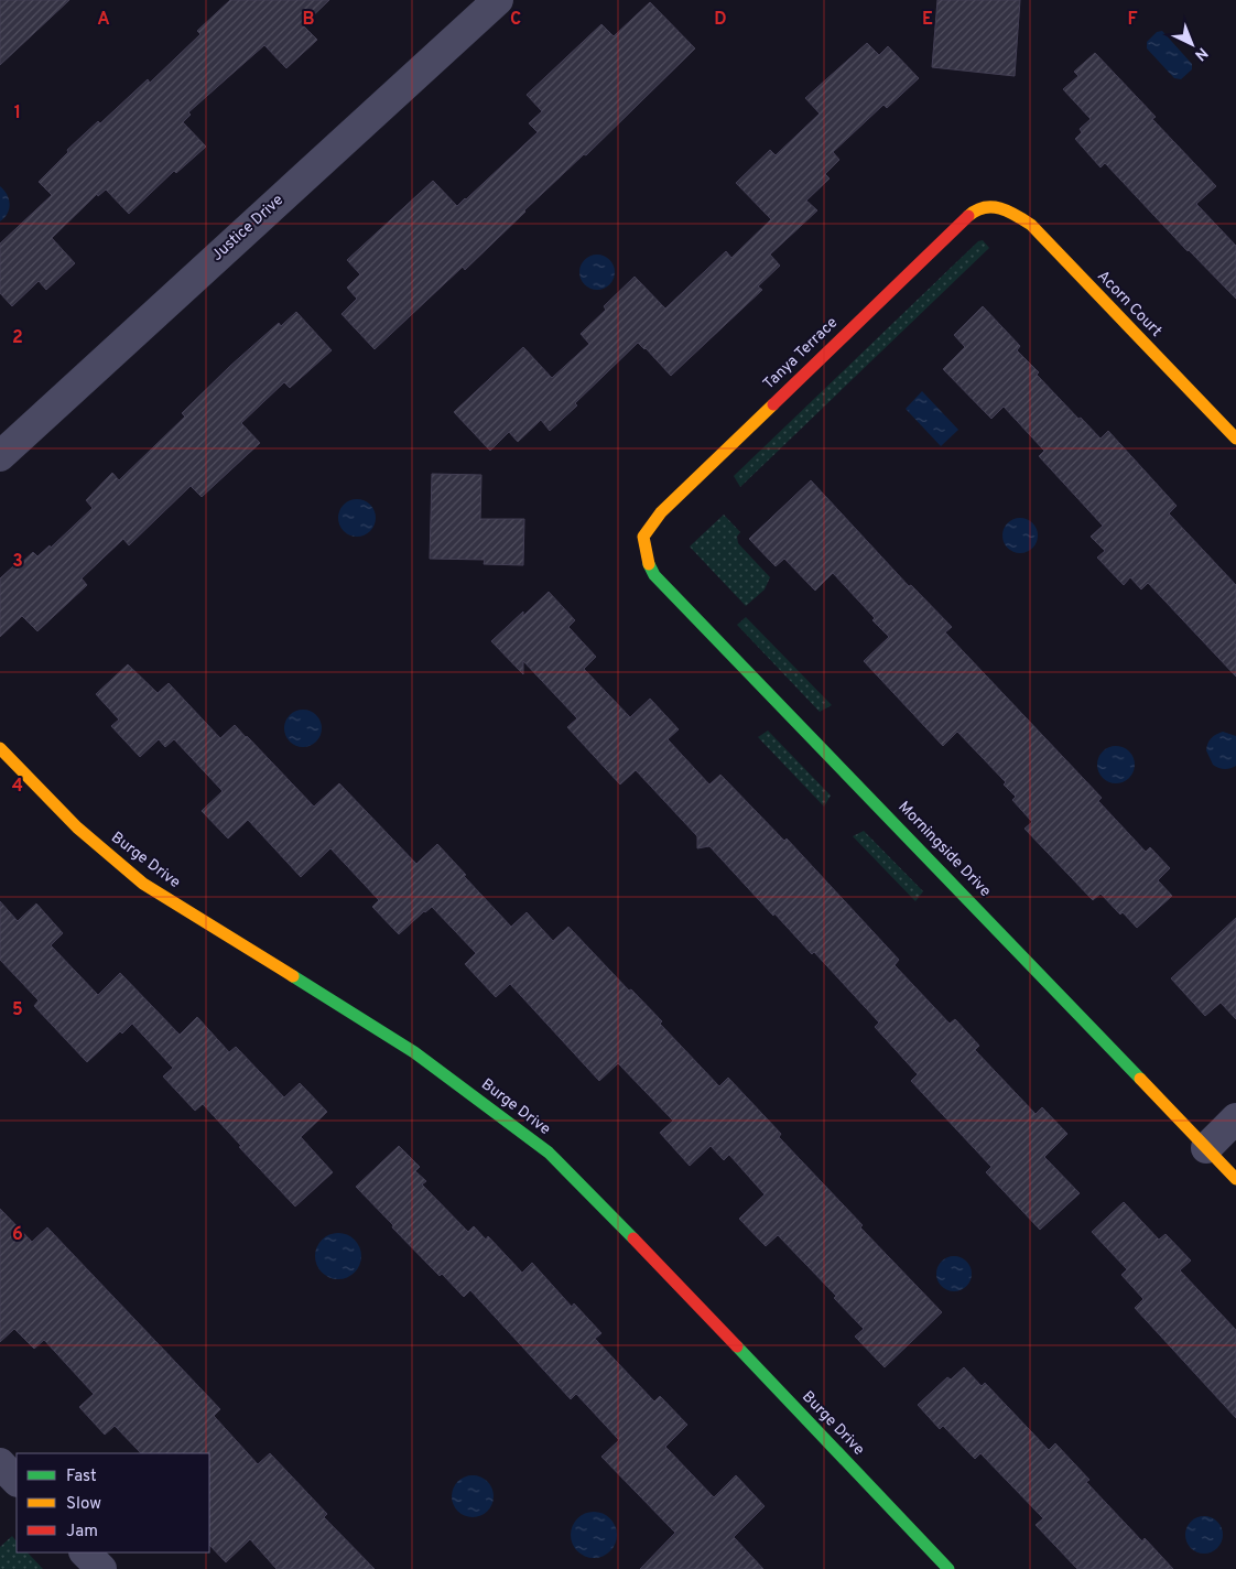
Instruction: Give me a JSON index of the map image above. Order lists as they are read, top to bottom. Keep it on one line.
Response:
{"streets":{"street":["Justice Drive","Acorn Court","Tanya Terrace","Morningside Drive","Burge Drive"]},"crossings":[["Acorn Court","Tanya Terrace"],["Tanya Terrace","Morningside Drive"]],"legend":["Fast","Slow","Jam"],"north":"bottom right","grid":{"columns":["A","B","C","D","E","F"],"rows":["1","2","3","4","5","6"]}}
